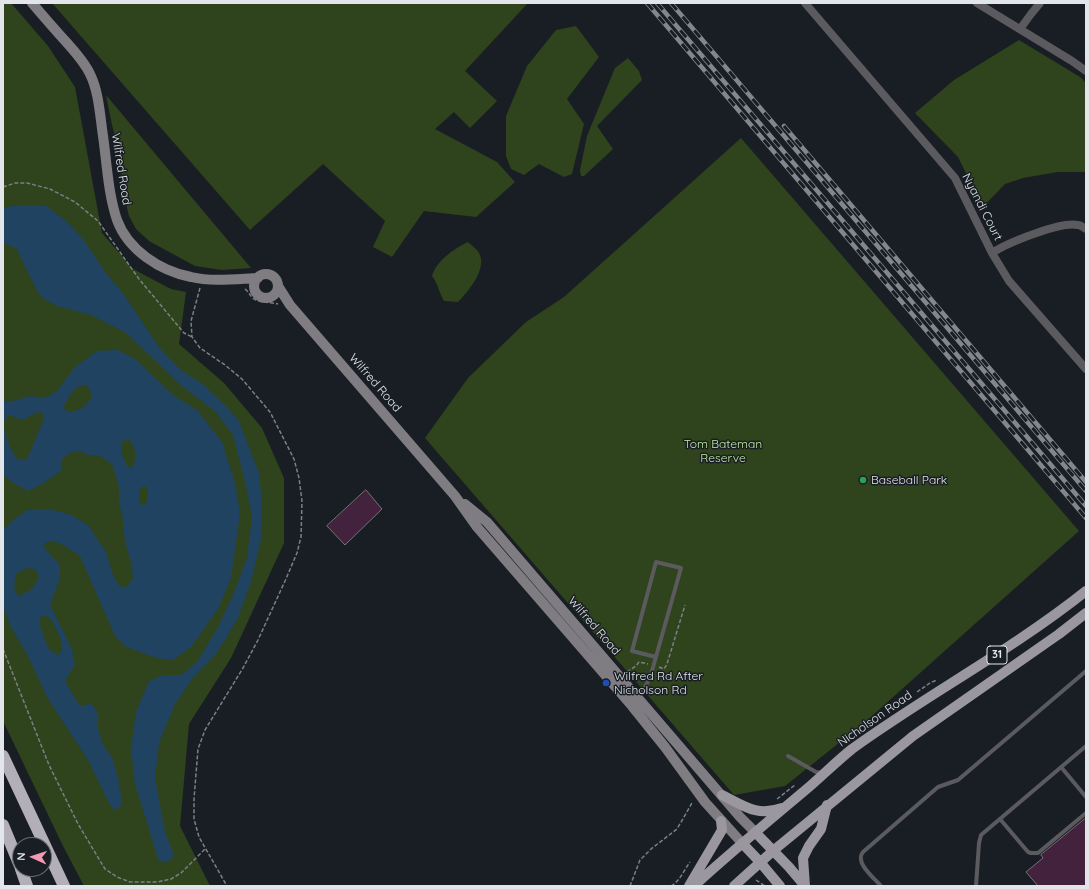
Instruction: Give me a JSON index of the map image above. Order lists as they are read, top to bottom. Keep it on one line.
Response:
{"streets":{"main road":["Wilfred Road","31","Nicholson Road"],"street":["Nyandi Court"]},"crossings":[["Wilfred Road","Nicholson Road"]],"parks":["Tom Bateman Reserve"],"places":["Baseball Park","Wilfred Rd After Nicholson Rd"],"north":"left"}
